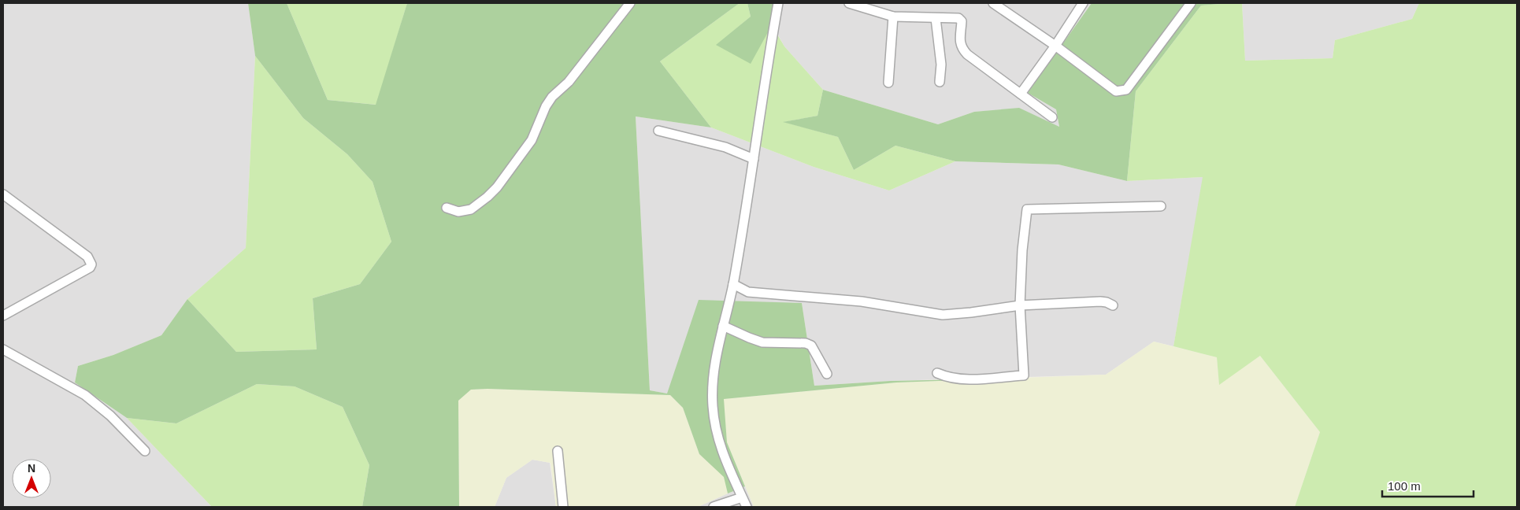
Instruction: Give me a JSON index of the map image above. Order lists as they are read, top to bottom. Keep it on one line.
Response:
{"scale_bar":"100 m","north":"top"}
